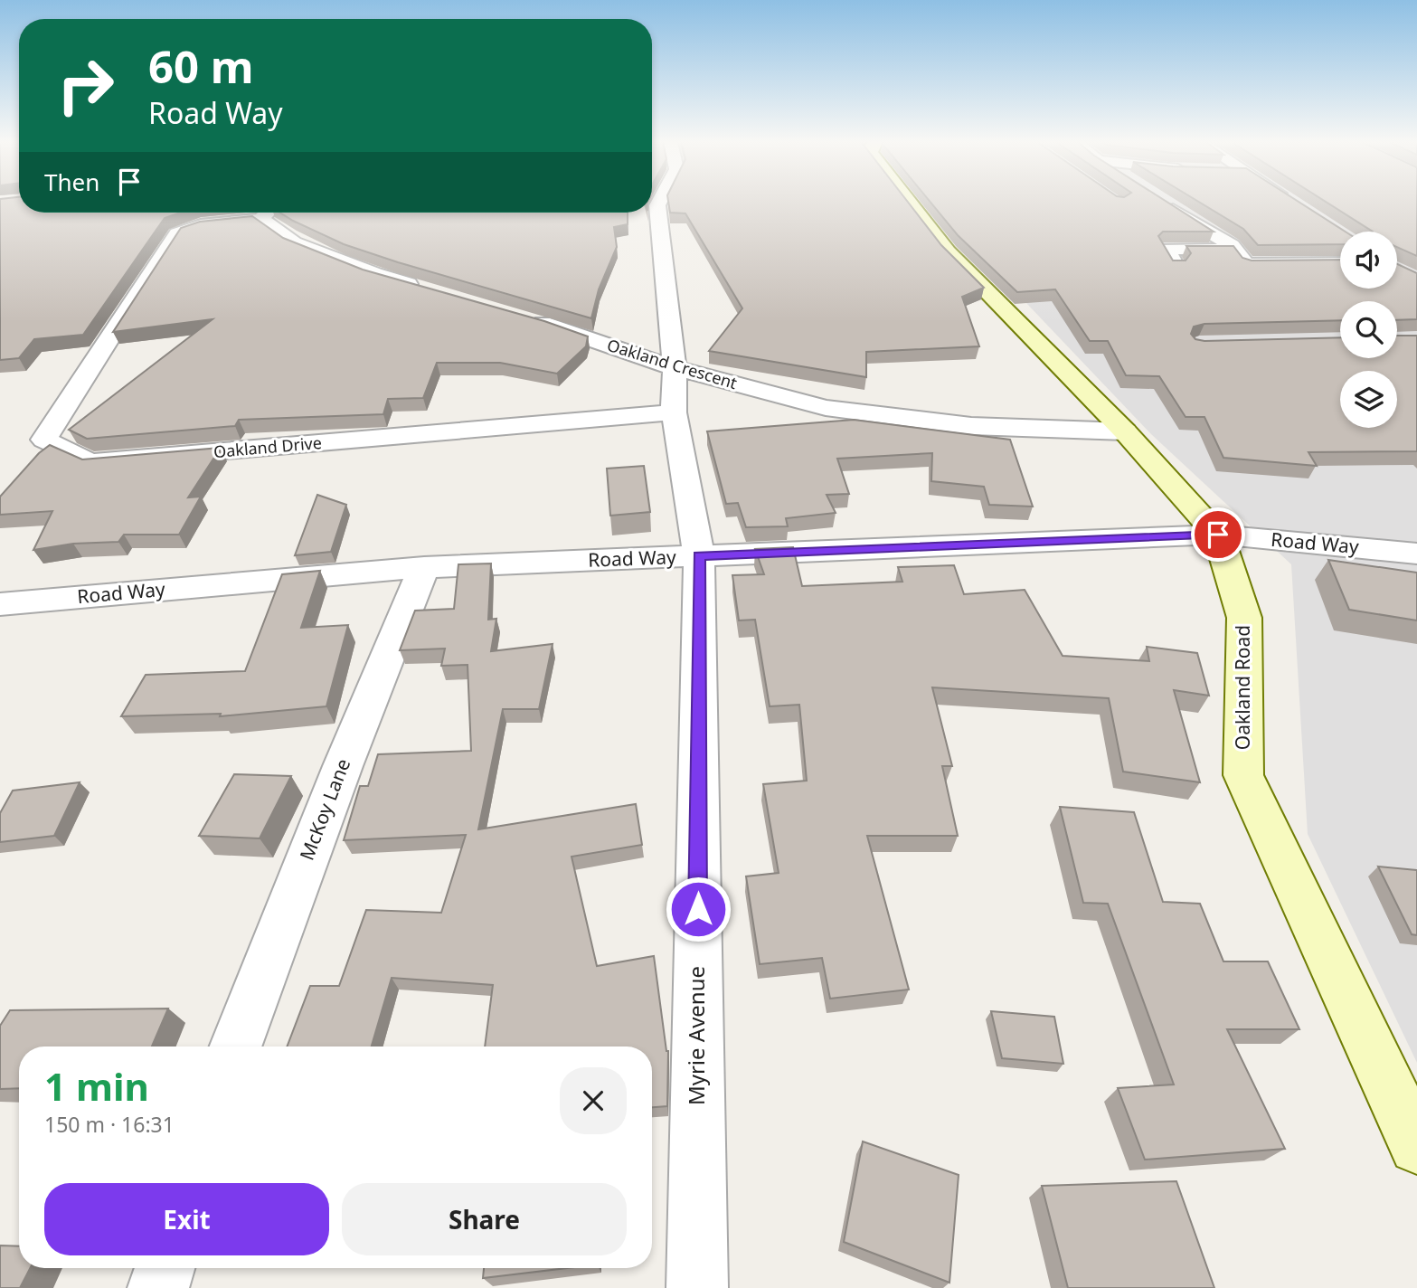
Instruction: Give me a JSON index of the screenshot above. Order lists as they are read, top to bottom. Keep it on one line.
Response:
{"streets":{"street":["Oakland Crescent","Oakland Drive","Road Way","Oakland Road","McKoy Lane","Myrie Avenue"]},"crossings":[["Oakland Crescent","Oakland Road"],["Oakland Crescent","Myrie Avenue"],["Oakland Drive","Myrie Avenue"],["Road Way","Oakland Road"],["Road Way","McKoy Lane"],["Road Way","Myrie Avenue"]],"page":{"turn":["60 m","Road Way"],"then":"Then","heading":["1 min","150 m · 16:31"],"buttons":["Exit","Share"]}}
